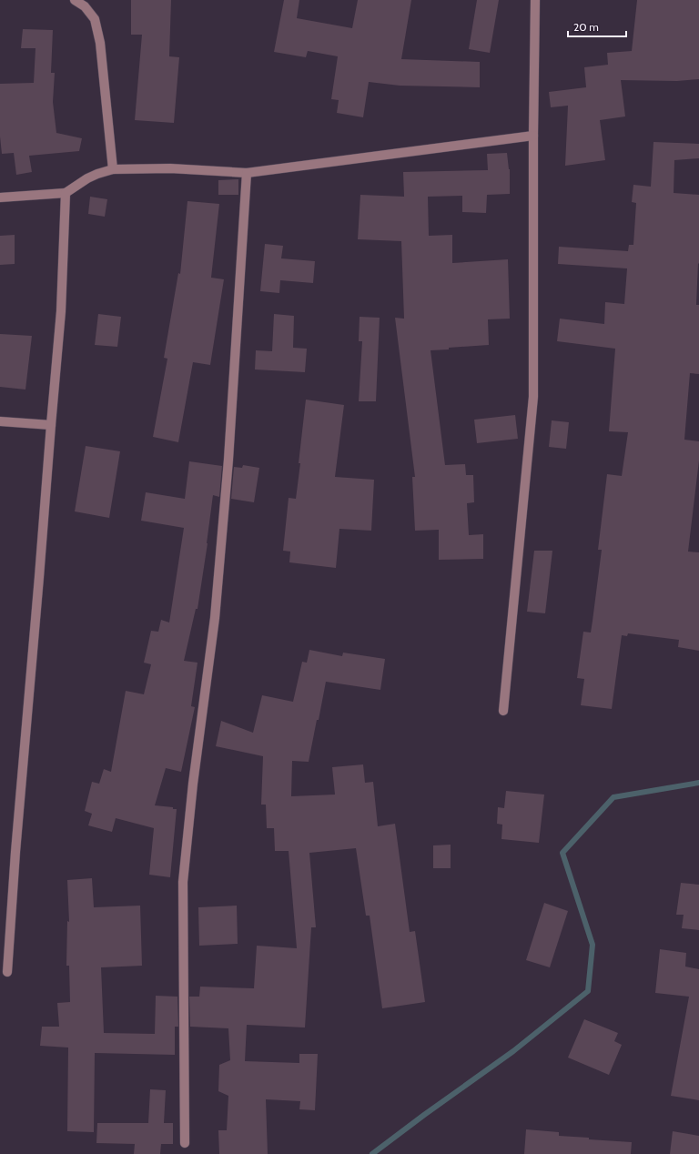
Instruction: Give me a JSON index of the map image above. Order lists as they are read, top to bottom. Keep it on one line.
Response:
{"scale_bar":"20 m"}
